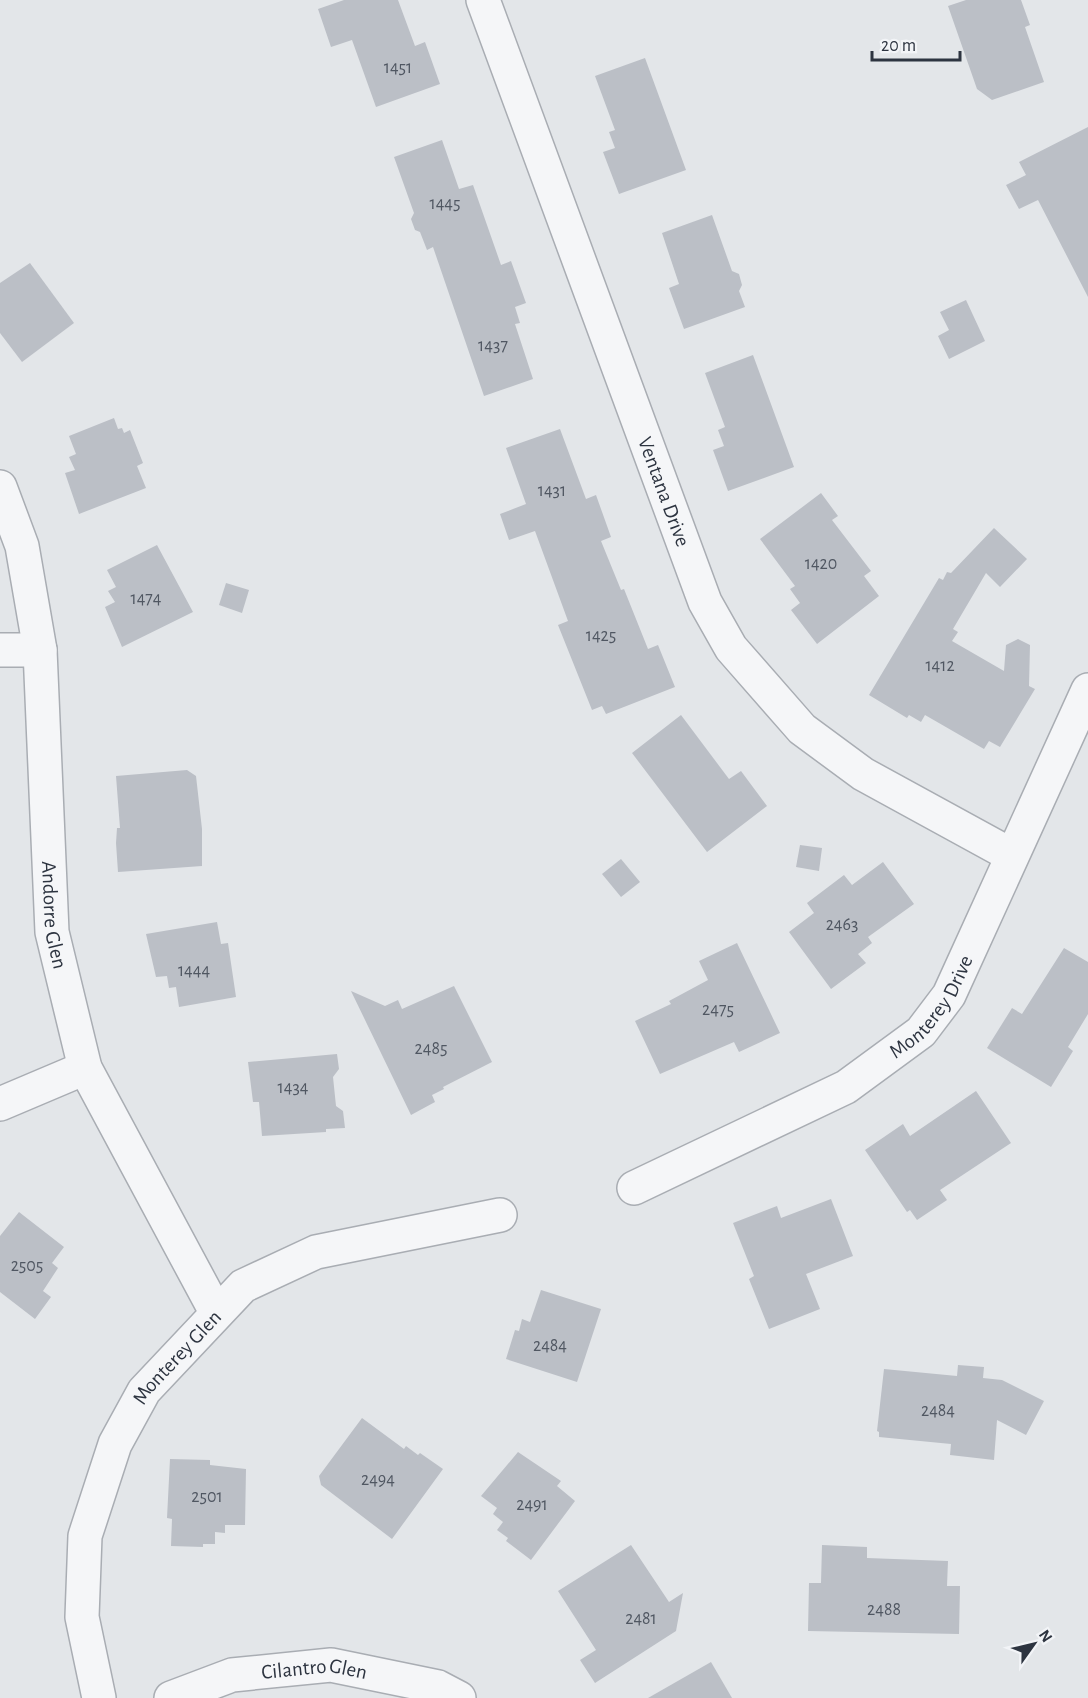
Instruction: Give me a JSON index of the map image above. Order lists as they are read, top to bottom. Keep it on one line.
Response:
{"streets":{"street":["Ventana Drive","Andorre Glen","Monterey Drive","Monterey Glen","Cilantro Glen"]},"crossings":[["Ventana Drive","Monterey Drive"],["Andorre Glen","Monterey Glen"]],"house_numbers":["1451","1445","1437","1431","1420","1474","1425","1412","2463","1444","2475","2485","1434","2505","2484","2484","2494","2501","2491","2488","2481"],"scale_bar":"20 m","north":"top right"}
